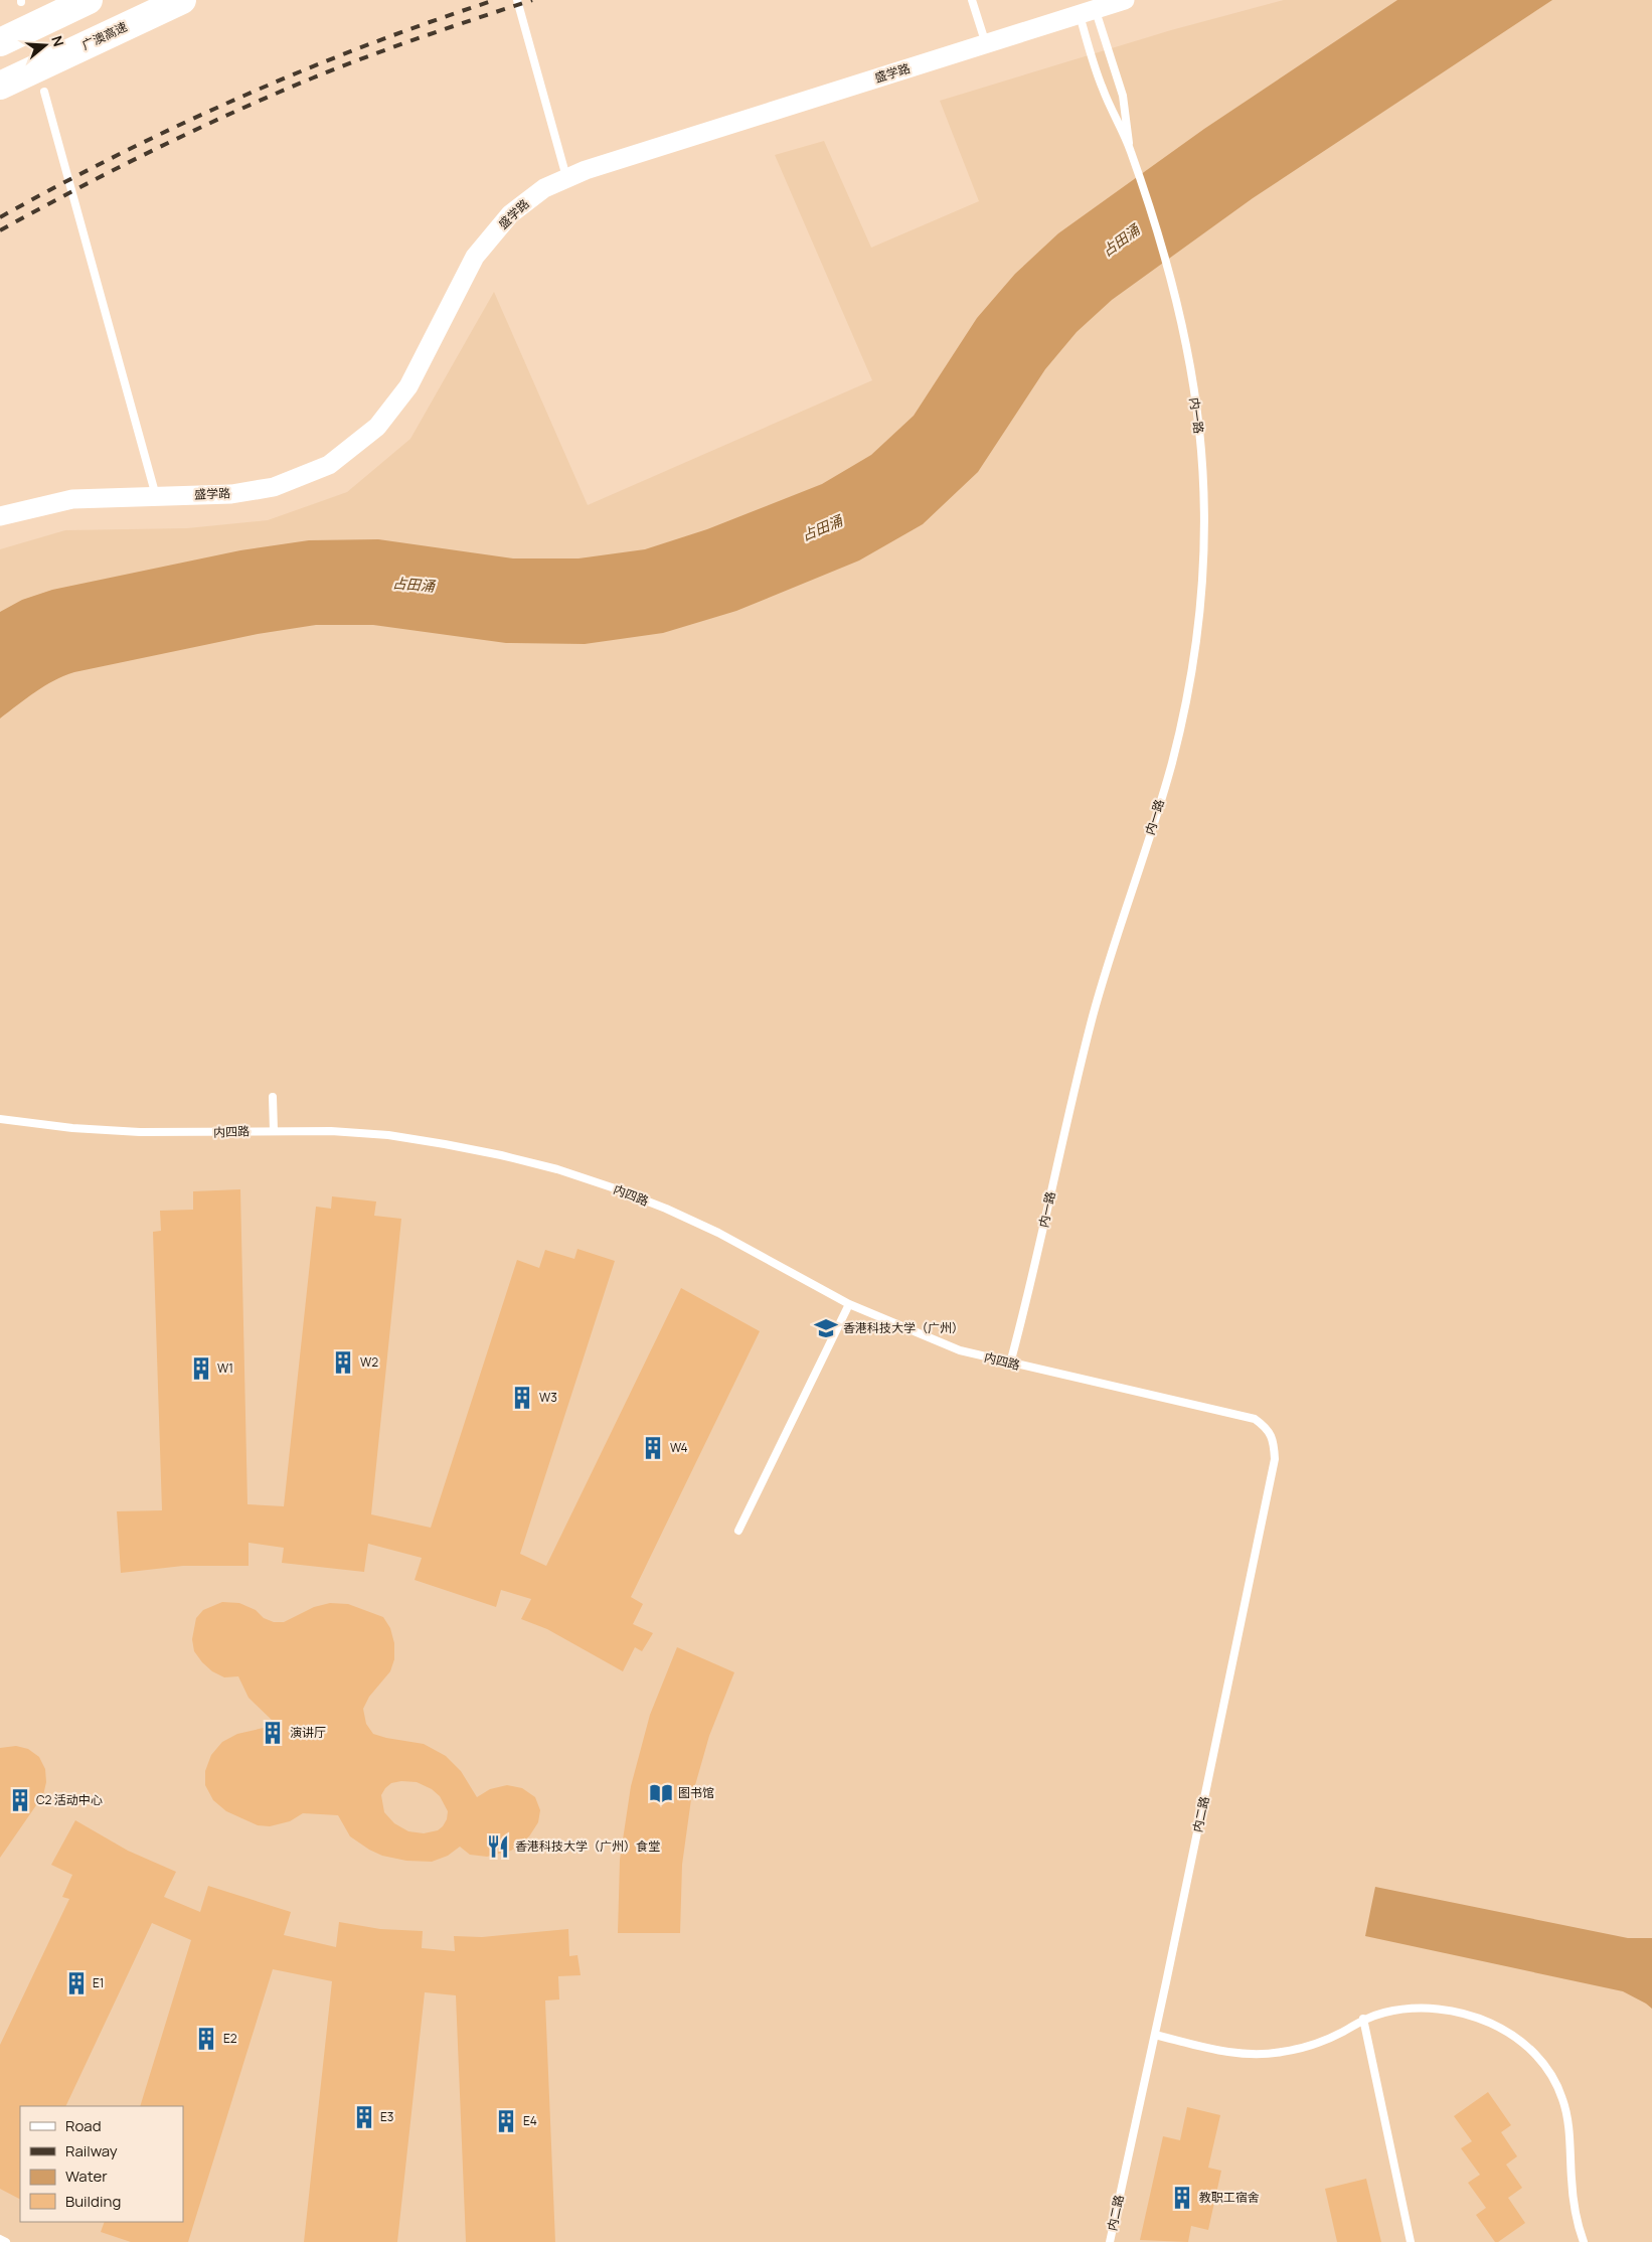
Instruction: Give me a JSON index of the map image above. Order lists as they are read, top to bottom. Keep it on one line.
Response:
{"streets":{"highway":["广澳高速"],"street":["盛学路"],"lane":["内一路","内四路","内二路"]},"crossings":[["内一路","内四路"],["内四路","内二路"]],"water":["占田涌"],"places":{"school or university":["香港科技大学（广州）"],"building":["W2","W1","W3","W4","演讲厅","C2 活动中心","E1","E2","E3","E4","教职工宿舍"],"library":["图书馆"],"restaurant":["香港科技大学（广州）食堂"]},"legend":["Road","Railway","Water","Building"],"north":"right"}
